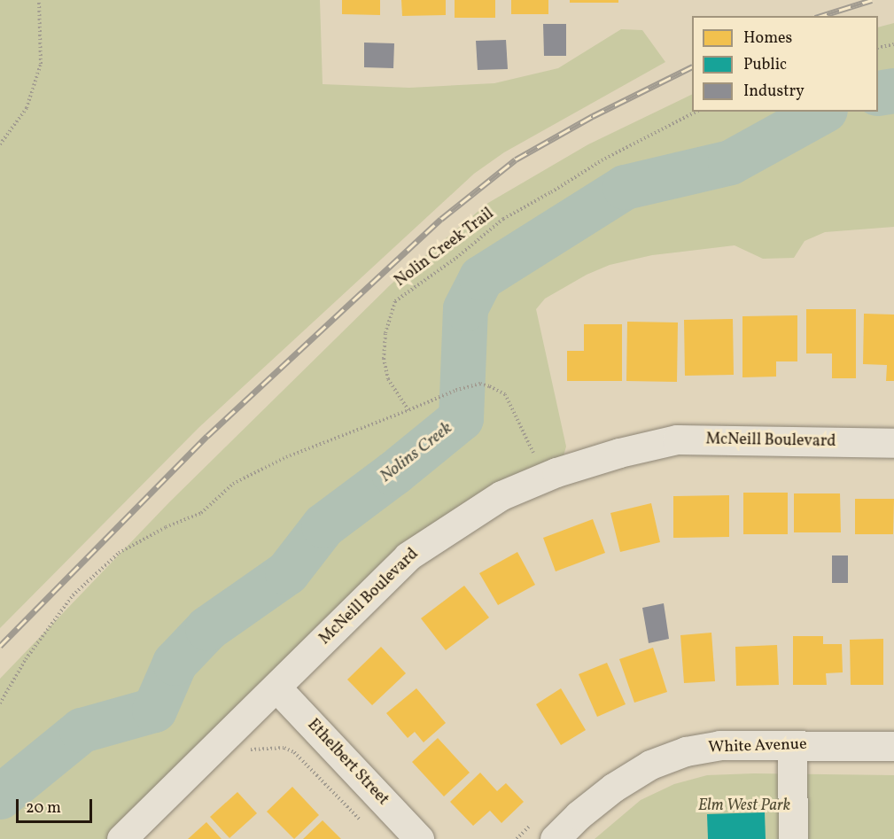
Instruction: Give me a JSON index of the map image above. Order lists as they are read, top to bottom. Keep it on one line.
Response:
{"streets":{"street":["McNeill Boulevard","White Avenue","Ethelbert Street"],"path":["Nolin Creek Trail"]},"crossings":[["McNeill Boulevard","Ethelbert Street"]],"water":["Nolins Creek"],"parks":["Elm West Park"],"legend":["Homes","Public","Industry"],"scale_bar":"20 m"}
